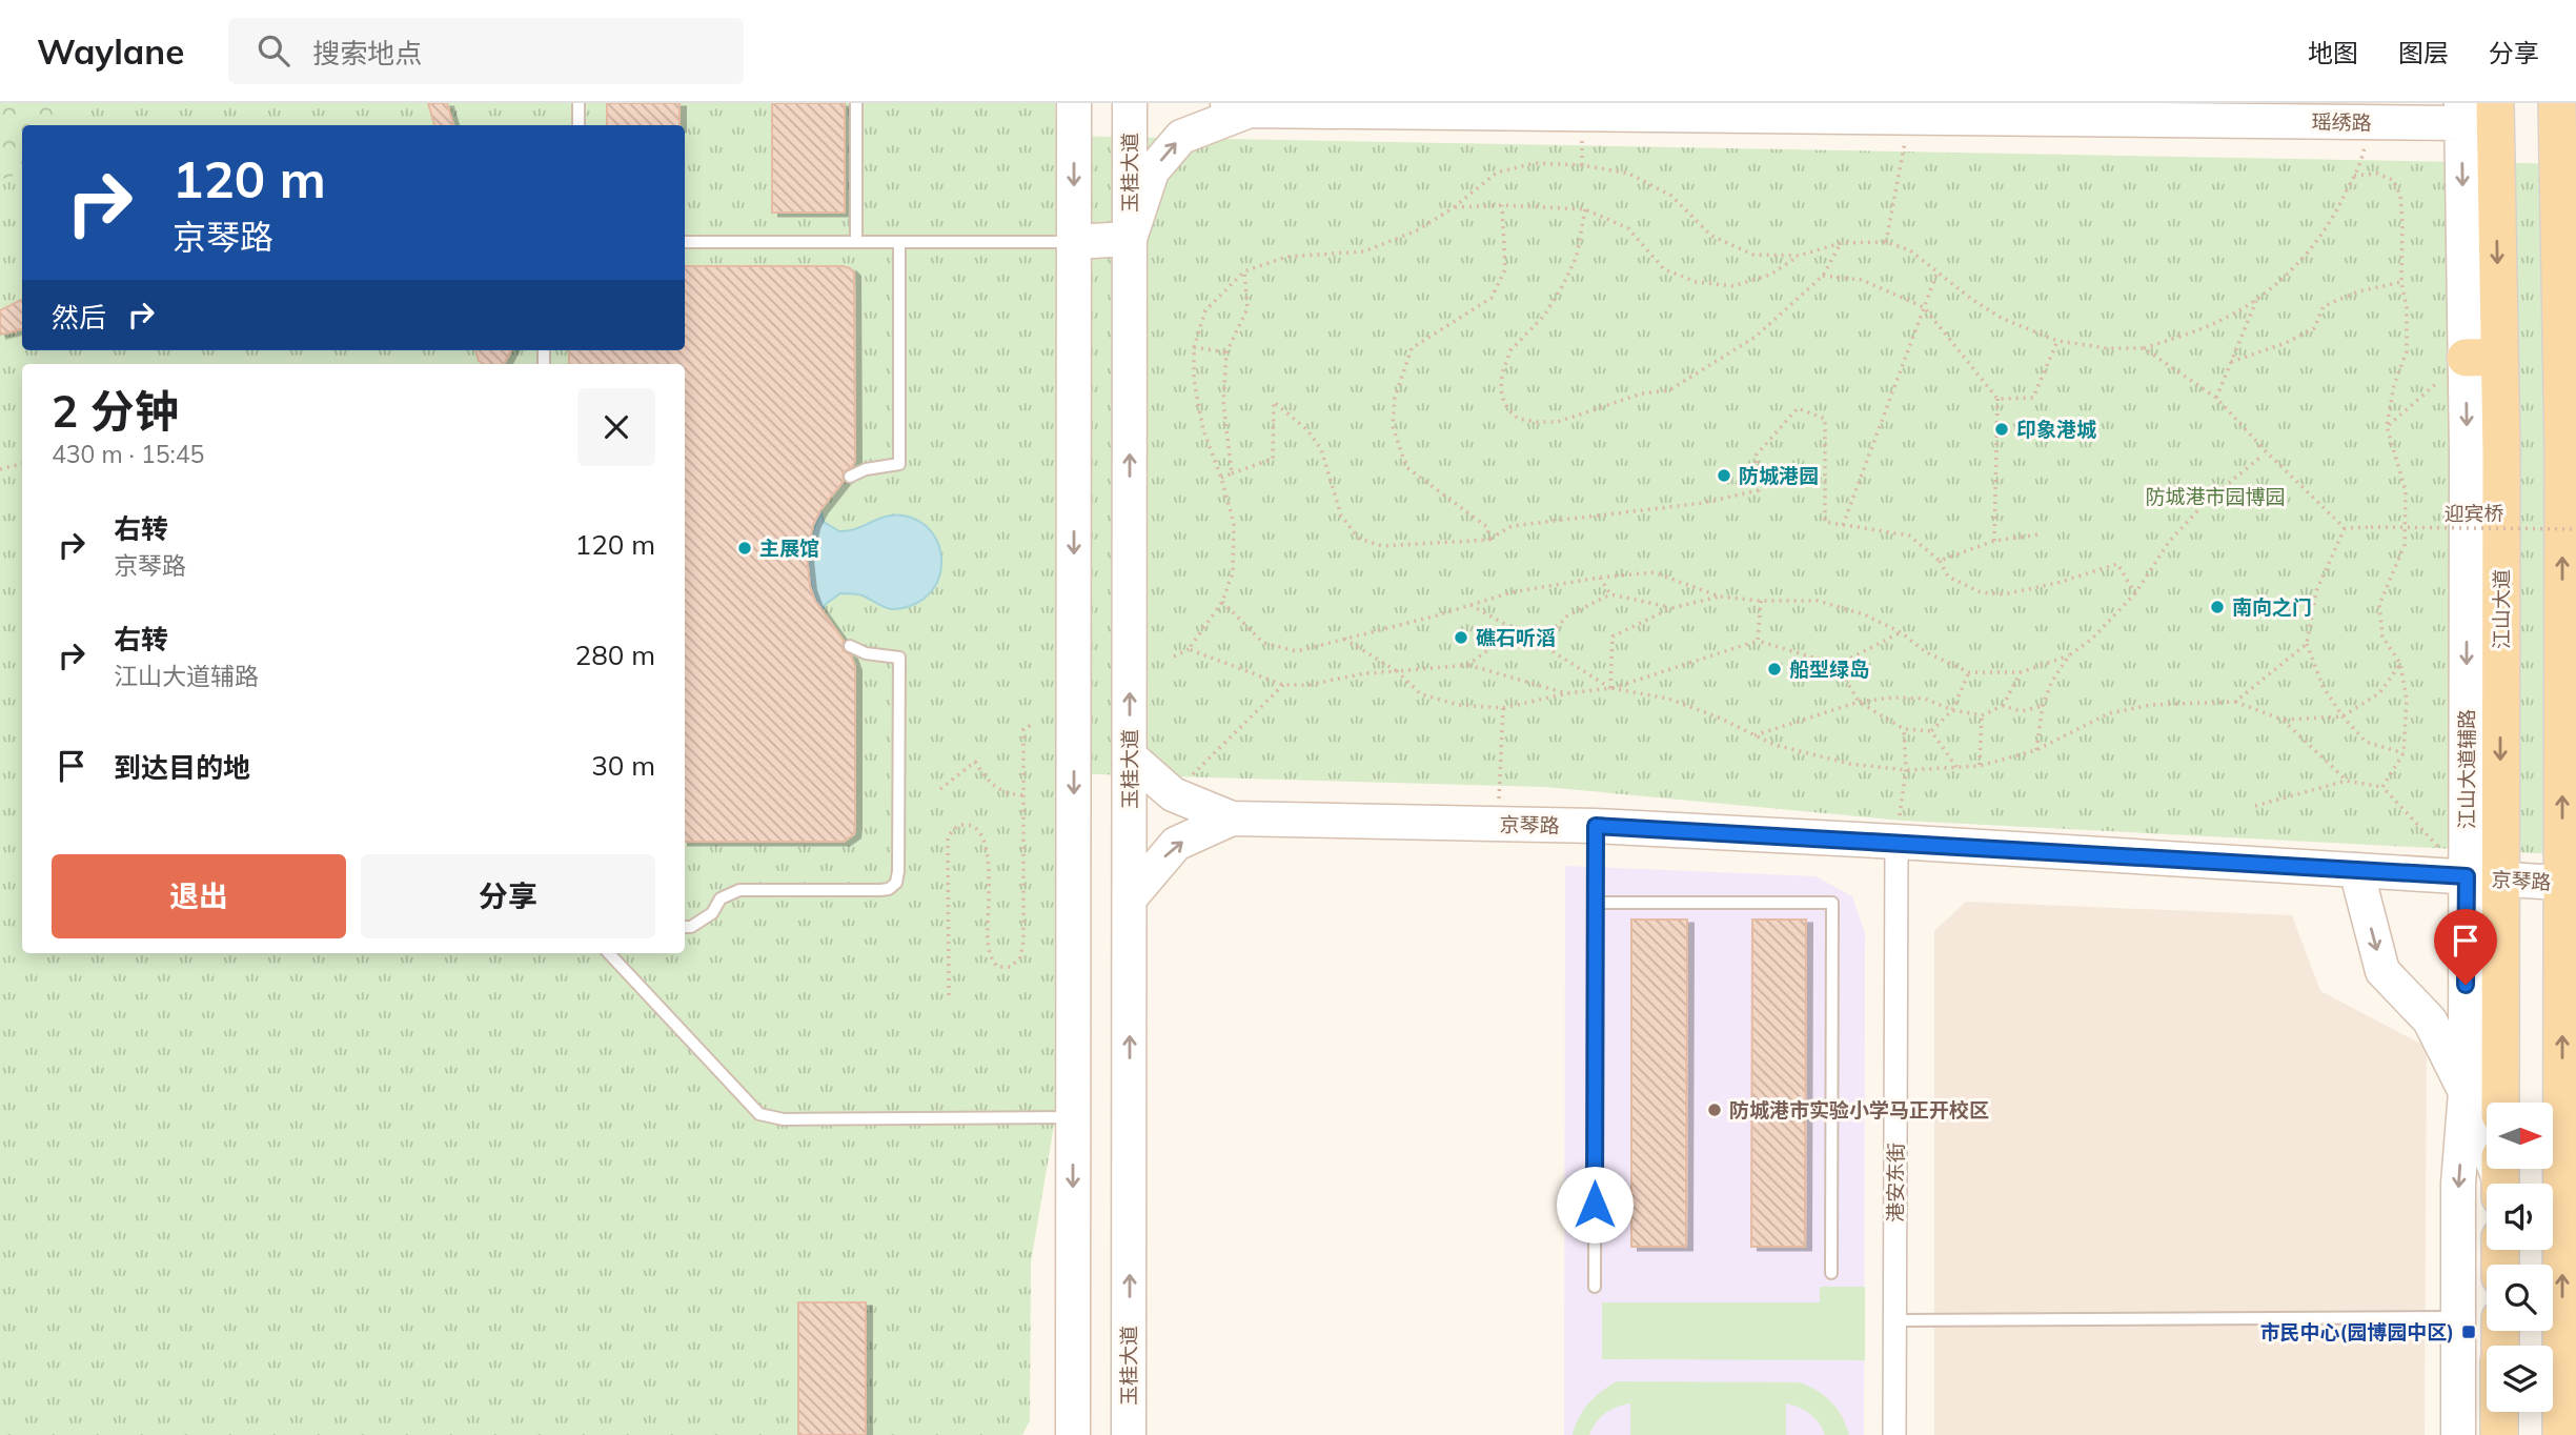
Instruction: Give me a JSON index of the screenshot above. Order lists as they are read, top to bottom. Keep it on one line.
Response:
{"streets":{"main road":["江山大道"],"street":["瑶绣路","玉桂大道","京琴路","港安东街"],"path":["迎宾桥"]},"crossings":[["江山大道","京琴路"],["京琴路","港安东街"]],"parks":["防城港市园博园"],"places":{"other":["印象港城","防城港园","主展馆","南向之门","礁石听滔","船型绿岛","防城港市实验小学马正开校区"],"transit":["市民中心(园博园中区)"]},"north":"right","page":{"header":"Waylane","search":"搜索地点","nav":["地图","图层","分享"],"turn":["120 m","京琴路"],"then":"然后","heading":["2 分钟","430 m · 15:45"],"list":[{"name":"右转","note":"京琴路","value":"120 m"},{"name":"右转","note":"江山大道辅路","value":"280 m"},{"name":"到达目的地","value":"30 m"}],"buttons":["退出","分享"]}}
